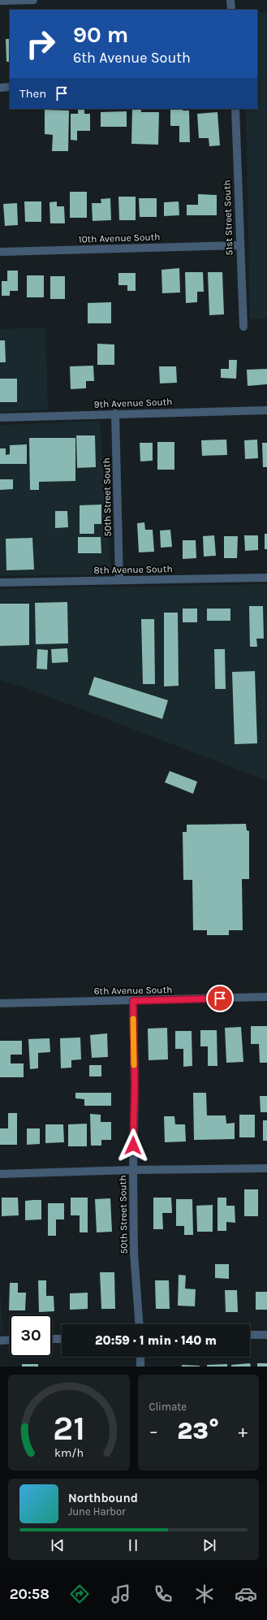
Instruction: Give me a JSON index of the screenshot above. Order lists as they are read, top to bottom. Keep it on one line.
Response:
{"streets":{"street":["51st Street South","10th Avenue South","9th Avenue South","50th Street South","8th Avenue South","6th Avenue South"]},"crossings":[["51st Street South","10th Avenue South"],["9th Avenue South","50th Street South"],["50th Street South","8th Avenue South"],["50th Street South","6th Avenue South"]],"page":{"turn":["90 m","6th Avenue South"],"then":"Then","limit":"30","trip":"20:59 · 1 min · 140 m","tile":"Climate","heat":["−","23°","+"],"song":["Northbound","June Harbor"],"tabs":"20:58","gauge":["21","km/h"]}}
